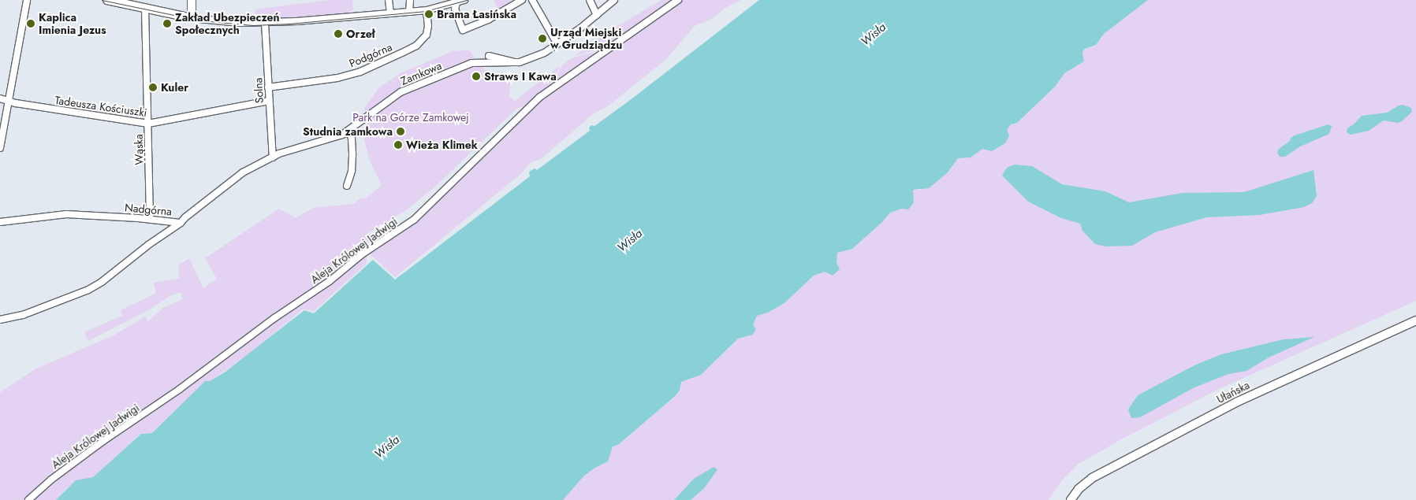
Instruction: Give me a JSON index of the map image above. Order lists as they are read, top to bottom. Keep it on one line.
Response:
{"streets":{"main road":["Ułańska"],"street":["Podgórna","Zamkowa","Solna","Tadeusza Kościuszki","Wąska","Nadgórna","Aleja Królowej Jadwigi"]},"crossings":[["Podgórna","Solna"],["Zamkowa","Solna"],["Zamkowa","Nadgórna"],["Solna","Tadeusza Kościuszki"],["Solna","Nadgórna"],["Tadeusza Kościuszki","Wąska"],["Wąska","Nadgórna"]],"water":["Wisła"],"parks":["Park na Górze Zamkowej"],"places":["Brama Łasińska","Kaplica Imienia Jezus","Zakład Ubezpieczeń Społecznych","Orzeł","Urząd Miejski w Grudziądzu","Straws I Kawa","Kuler","Studnia zamkowa","Wieża Klimek"]}
